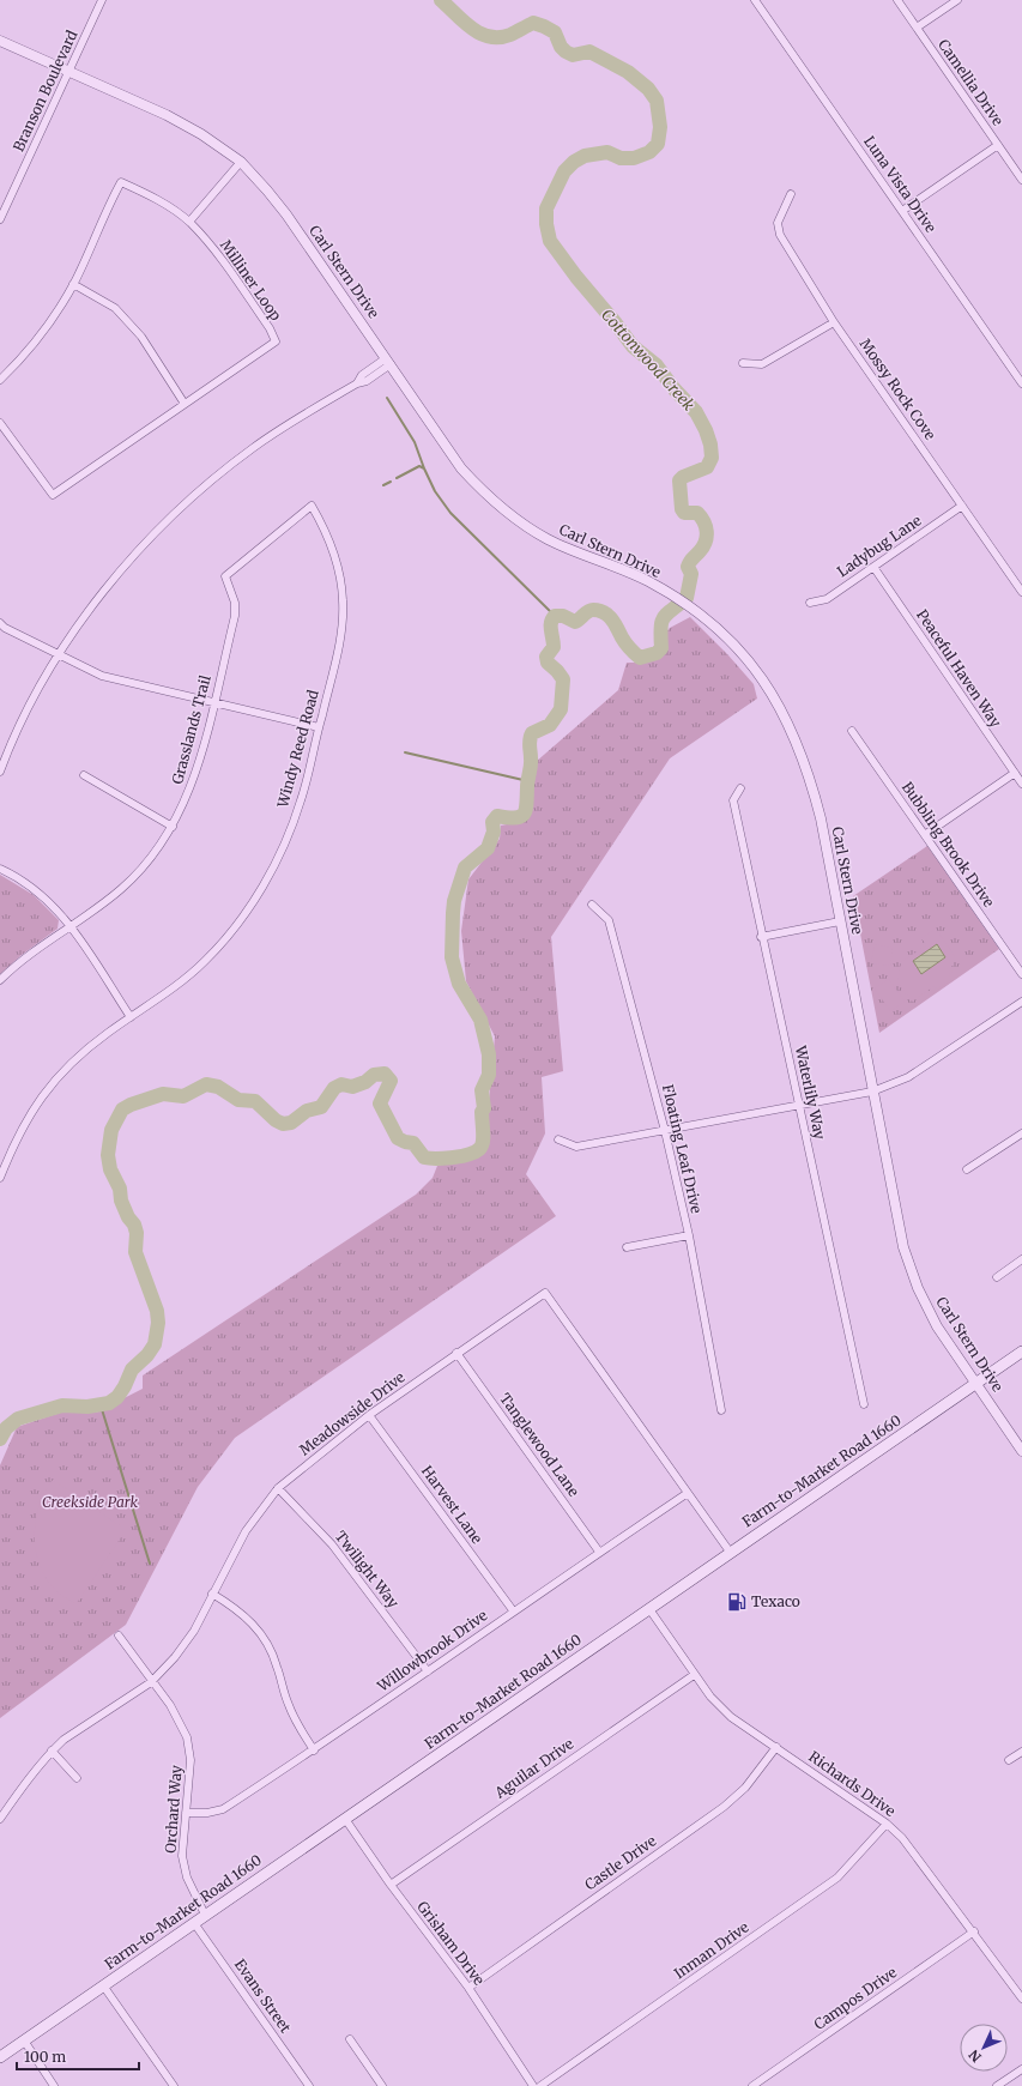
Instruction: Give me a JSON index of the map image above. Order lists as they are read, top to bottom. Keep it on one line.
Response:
{"streets":{"main road":["Farm-to-Market Road 1660"],"street":["Camellia Drive","Branson Boulevard","Luna Vista Drive","Carl Stern Drive","Milliner Loop","Mossy Rock Cove","Ladybug Lane","Peaceful Haven Way","Grasslands Trail","Windy Reed Road","Bubbling Brook Drive","Waterlily Way","Floating Leaf Drive","Meadowside Drive","Tanglewood Lane","Harvest Lane","Twilight Way","Willowbrook Drive","Aguilar Drive","Richards Drive","Orchard Way","Castle Drive","Grisham Drive","Inman Drive","Evans Street","Campos Drive"]},"crossings":[["Branson Boulevard","Carl Stern Drive"],["Carl Stern Drive","Farm-to-Market Road 1660"],["Mossy Rock Cove","Ladybug Lane"],["Ladybug Lane","Peaceful Haven Way"],["Grasslands Trail","Windy Reed Road"],["Meadowside Drive","Tanglewood Lane"],["Meadowside Drive","Farm-to-Market Road 1660"],["Meadowside Drive","Harvest Lane"],["Meadowside Drive","Twilight Way"],["Meadowside Drive","Willowbrook Drive"],["Meadowside Drive","Orchard Way"],["Tanglewood Lane","Willowbrook Drive"],["Farm-to-Market Road 1660","Richards Drive"],["Farm-to-Market Road 1660","Orchard Way"],["Farm-to-Market Road 1660","Grisham Drive"],["Farm-to-Market Road 1660","Evans Street"],["Harvest Lane","Willowbrook Drive"],["Twilight Way","Willowbrook Drive"],["Willowbrook Drive","Orchard Way"],["Aguilar Drive","Richards Drive"],["Aguilar Drive","Grisham Drive"],["Richards Drive","Castle Drive"],["Richards Drive","Inman Drive"],["Richards Drive","Campos Drive"],["Castle Drive","Grisham Drive"]],"water":["Cottonwood Creek"],"parks":["Creekside Park"],"places":{"fuel station":["Texaco"]},"scale_bar":"100 m","north":"bottom left"}
